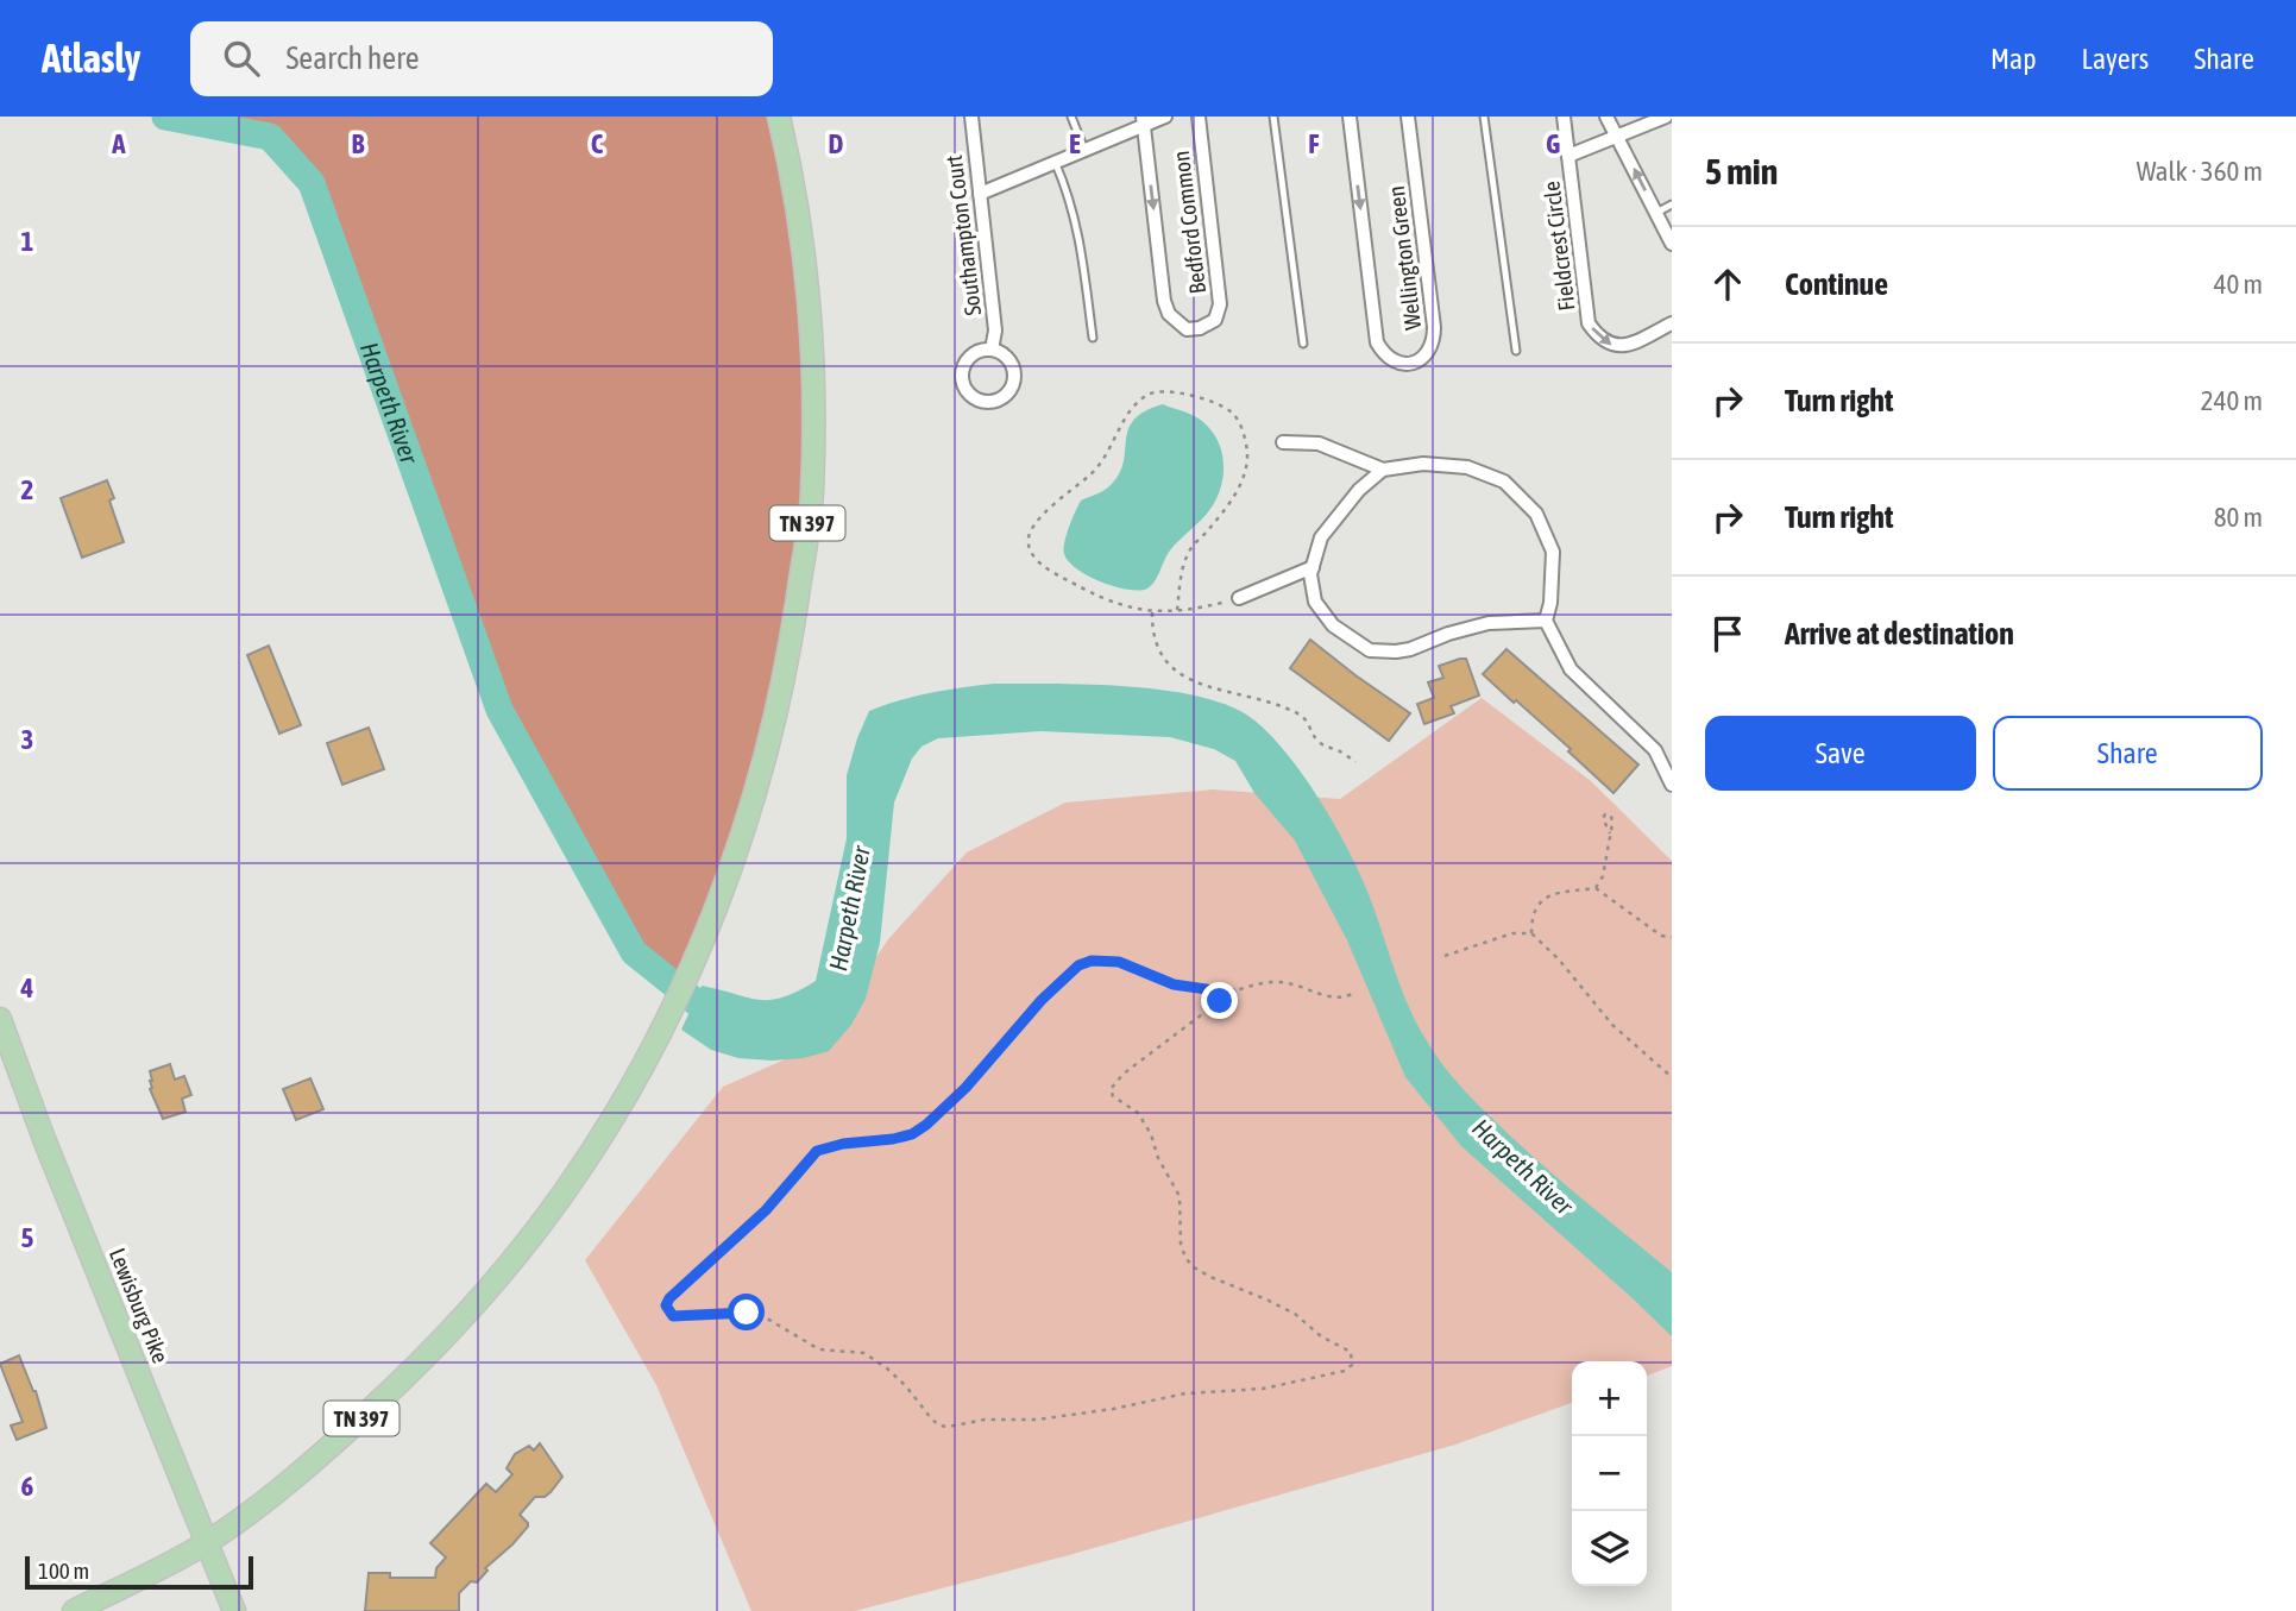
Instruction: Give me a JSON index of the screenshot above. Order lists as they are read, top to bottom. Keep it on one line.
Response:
{"streets":{"main road":["TN 397","Lewisburg Pike"],"street":["Bedford Common","Southampton Court","Fieldcrest Circle","Wellington Green"]},"crossings":[["TN 397","Lewisburg Pike"]],"water":["Harpeth River"],"scale_bar":"100 m","page":{"header":"Atlasly","search":"Search here","nav":["Map","Layers","Share"],"heading":["5 min","Walk · 360 m"],"list":[["Continue","40 m"],["Turn right","240 m"],["Turn right","80 m"],"Arrive at destination"],"buttons":["Save","Share"],"map_buttons":["+","−"],"scale":"100 m"},"grid":{"columns":["A","B","C","D","E","F","G"],"rows":["1","2","3","4","5","6"]}}
